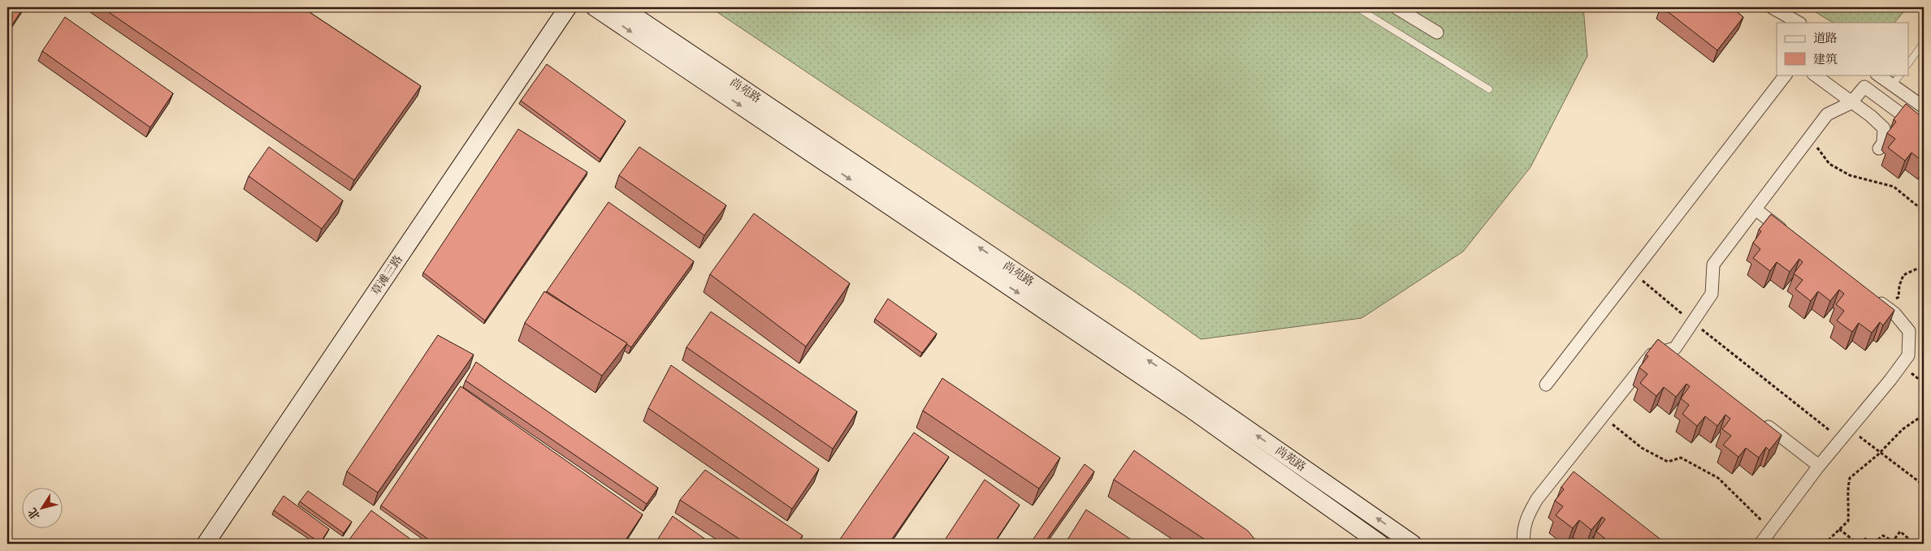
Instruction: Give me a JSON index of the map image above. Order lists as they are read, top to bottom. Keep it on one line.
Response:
{"streets":{"main road":["尚苑路","草滩三路"]},"legend":["道路","建筑"],"north":"bottom left"}
